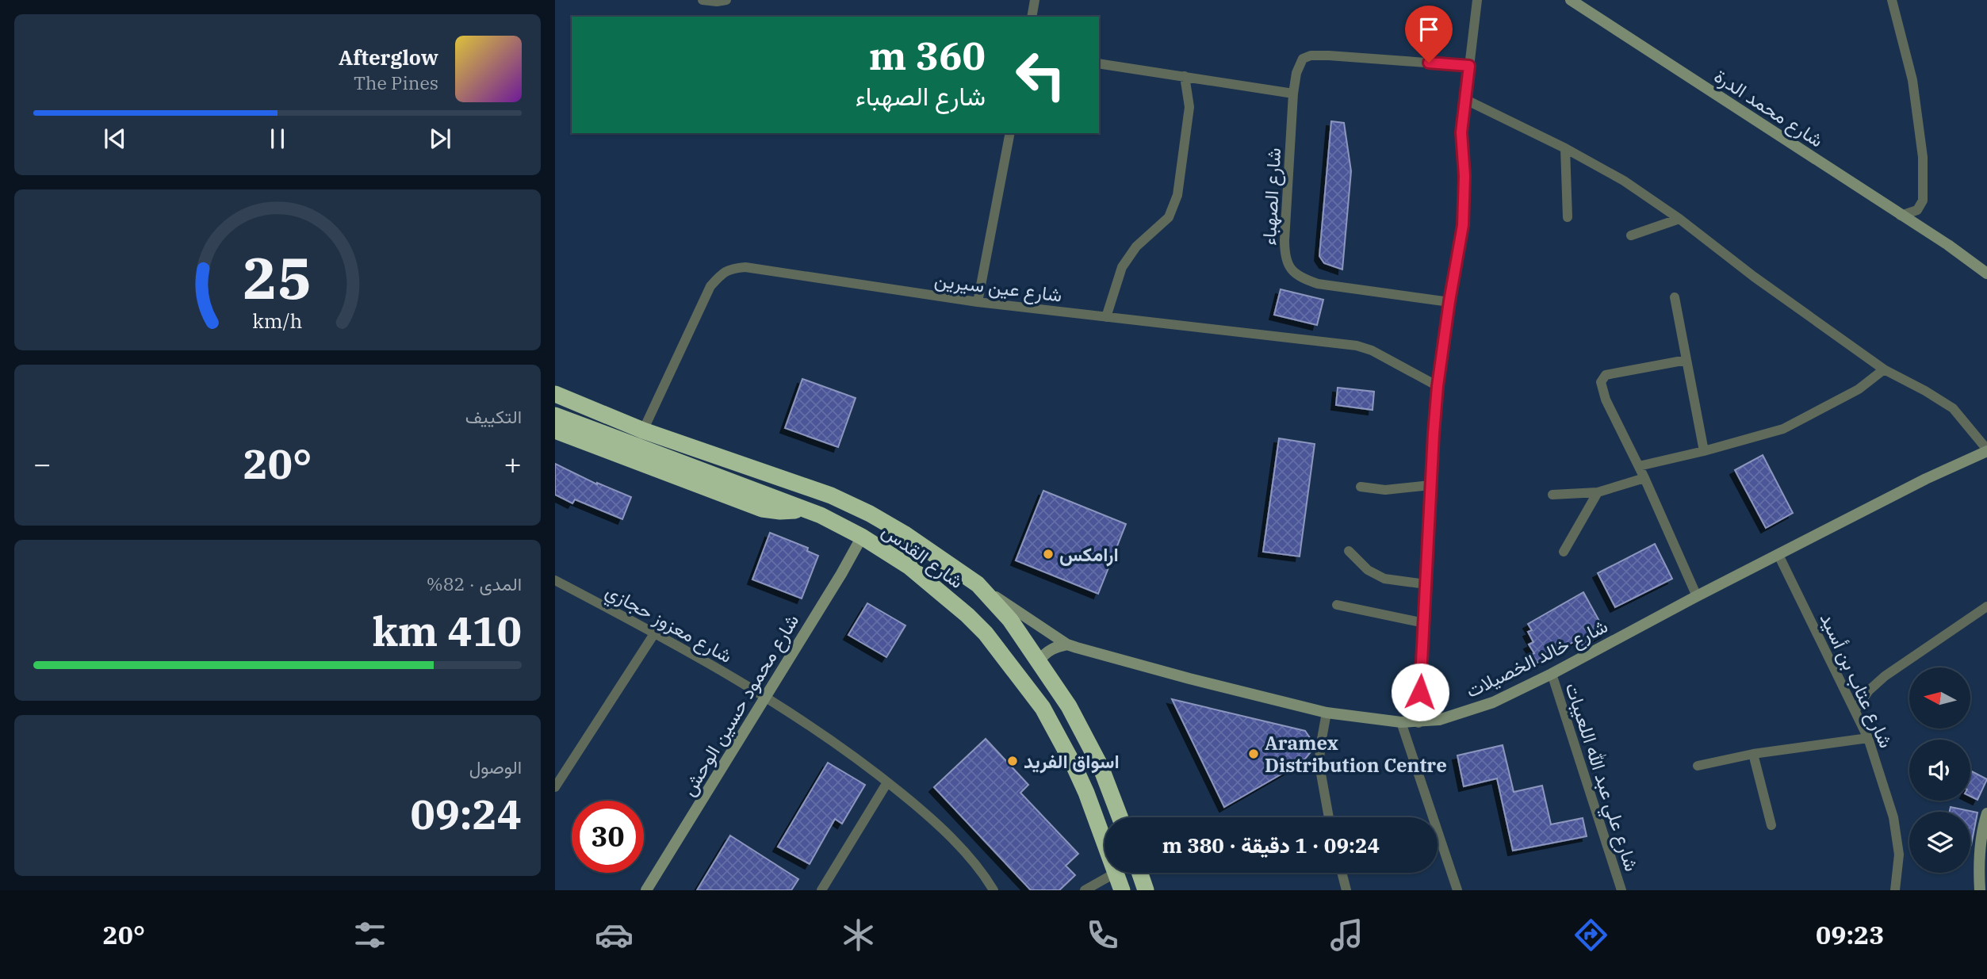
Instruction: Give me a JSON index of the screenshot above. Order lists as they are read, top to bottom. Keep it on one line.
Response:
{"streets":{"highway":["شارع القدس"],"street":["شارع محمد الدرة","شارع الصهباء","شارع عين سيرين","شارع معزوز حجازي","شارع خالد الخصيلات","شارع عتاب بن أسيد","شارع محمود حسين الوحش","شارع علي عبد الله اللعيبات"]},"crossings":[["شارع عين سيرين","شارع القدس"],["شارع القدس","شارع خالد الخصيلات"],["شارع القدس","شارع محمود حسين الوحش"],["شارع معزوز حجازي","شارع محمود حسين الوحش"],["شارع خالد الخصيلات","شارع عتاب بن أسيد"],["شارع خالد الخصيلات","شارع علي عبد الله اللعيبات"]],"places":["ارامكس","Aramex Distribution Centre","اسواق الفريد"],"north":"left","page":{"turn":["360 m","شارع الصهباء"],"song":["Afterglow","The Pines"],"tile":["التكييف",["المدى · 82%","410 km"],["الوصول","09:24"]],"heat":["−","20°","+"],"limit":"30","trip":"09:24 · 1 دقيقة · 380 m","tabs":["09:23","20°"],"gauge":["25","km/h"]}}
